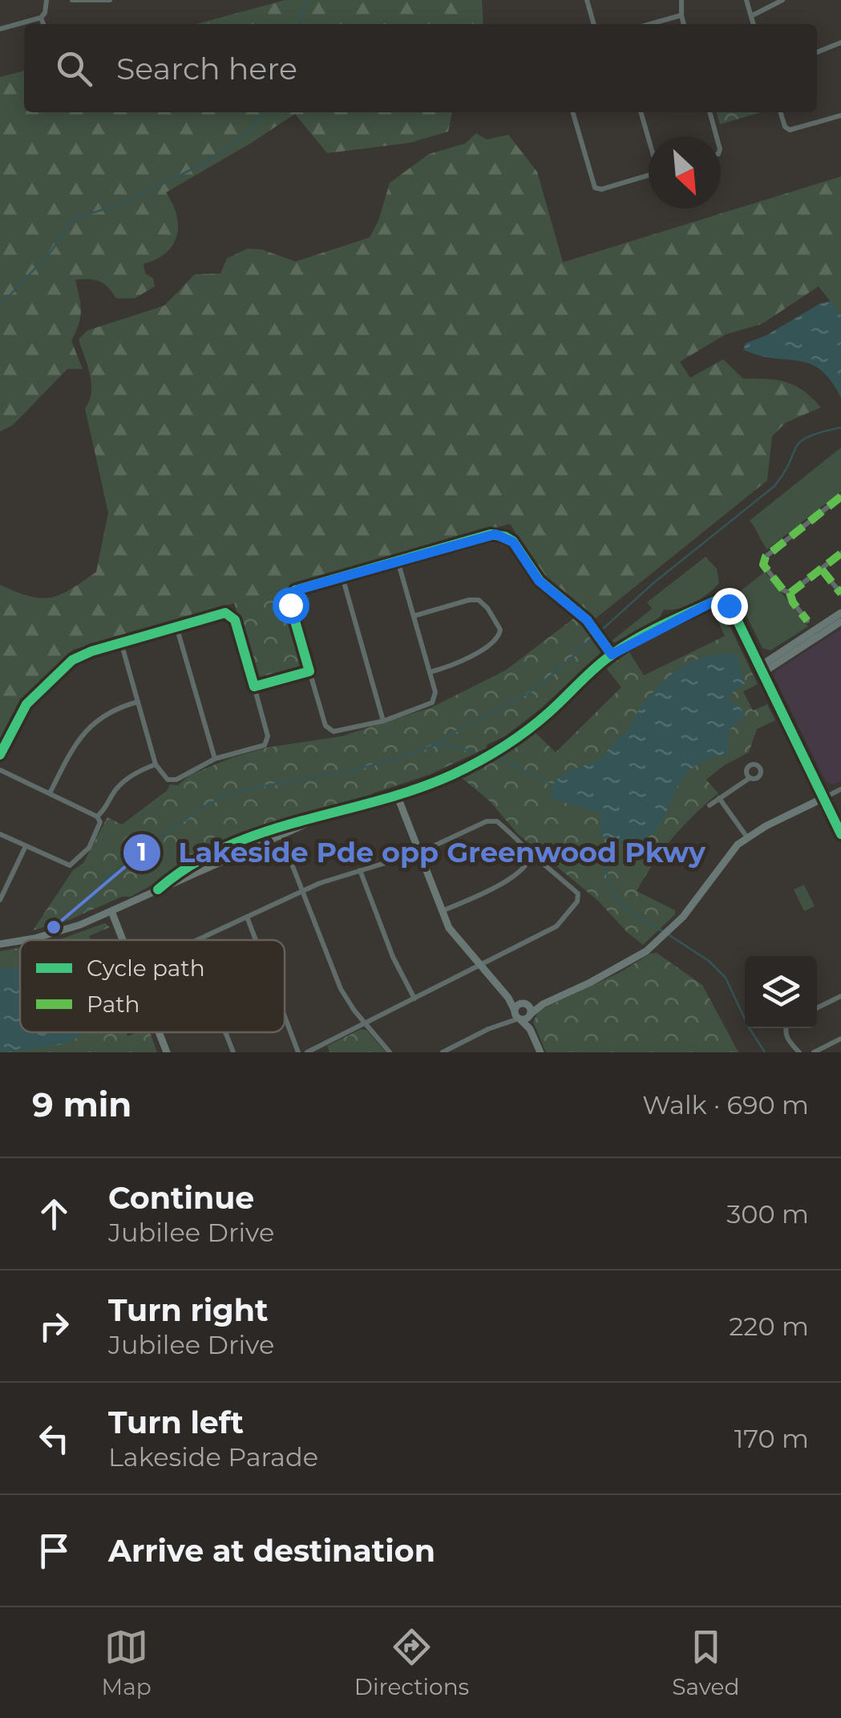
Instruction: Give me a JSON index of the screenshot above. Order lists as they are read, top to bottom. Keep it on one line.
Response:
{"places":["Lakeside Pde opp Greenwood Pkwy"],"legend":["Cycle path","Path"],"north":"bottom right","page":{"search":"Search here","heading":["9 min","Walk · 690 m"],"list":[["Continue","Jubilee Drive","300 m"],["Turn right","Jubilee Drive","220 m"],["Turn left","Lakeside Parade","170 m"],"Arrive at destination"],"nav":["Map","Directions","Saved"]}}
